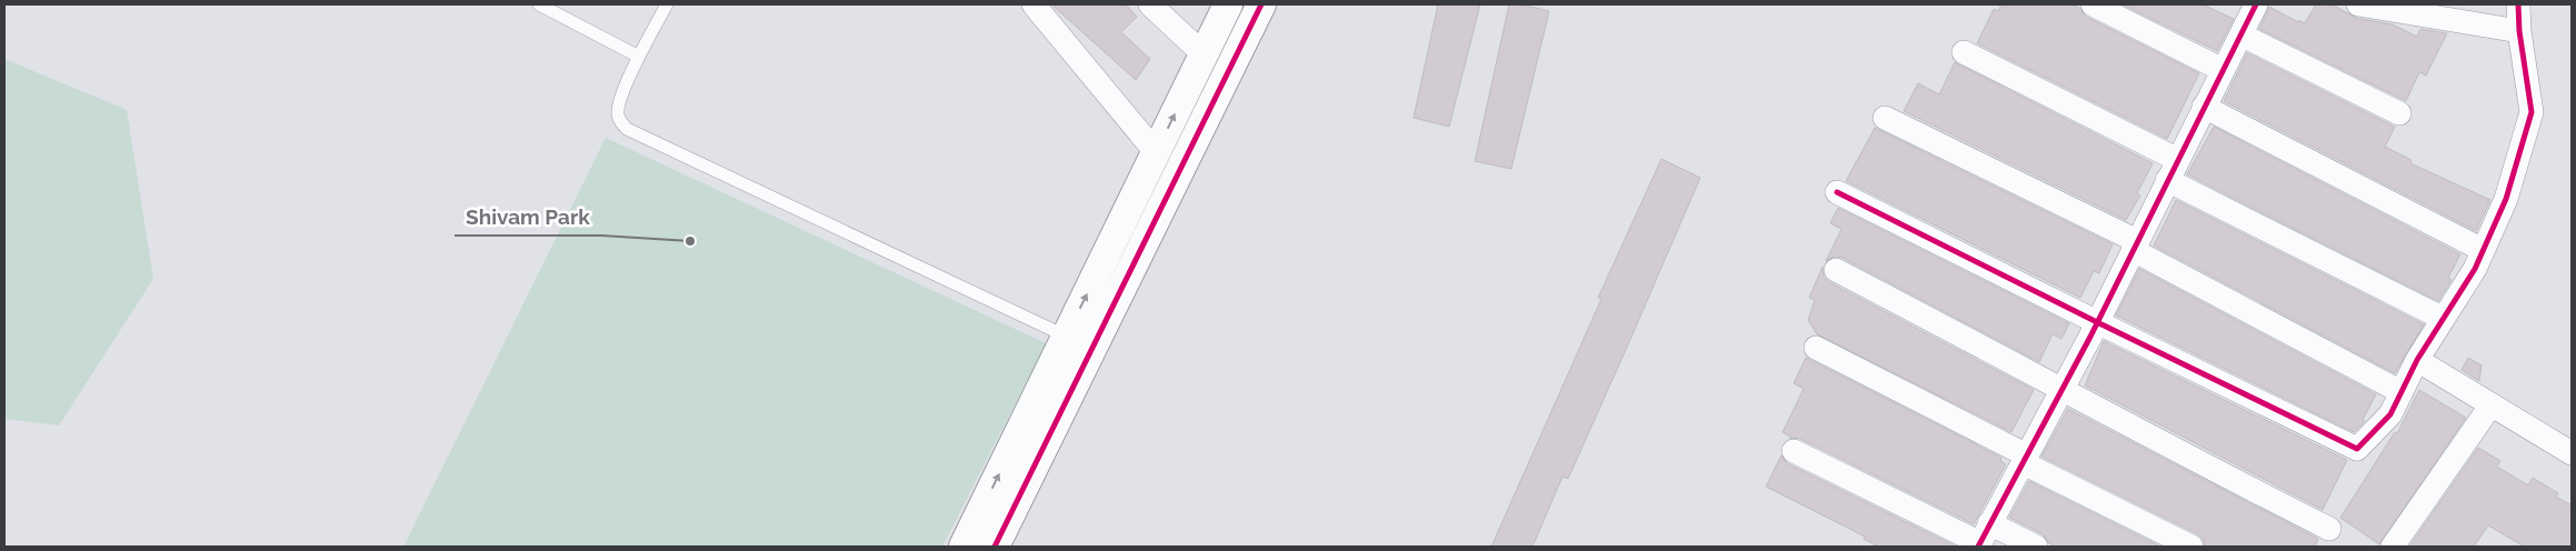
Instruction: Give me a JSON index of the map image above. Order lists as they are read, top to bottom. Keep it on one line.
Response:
{"places":["Shivam Park"]}
